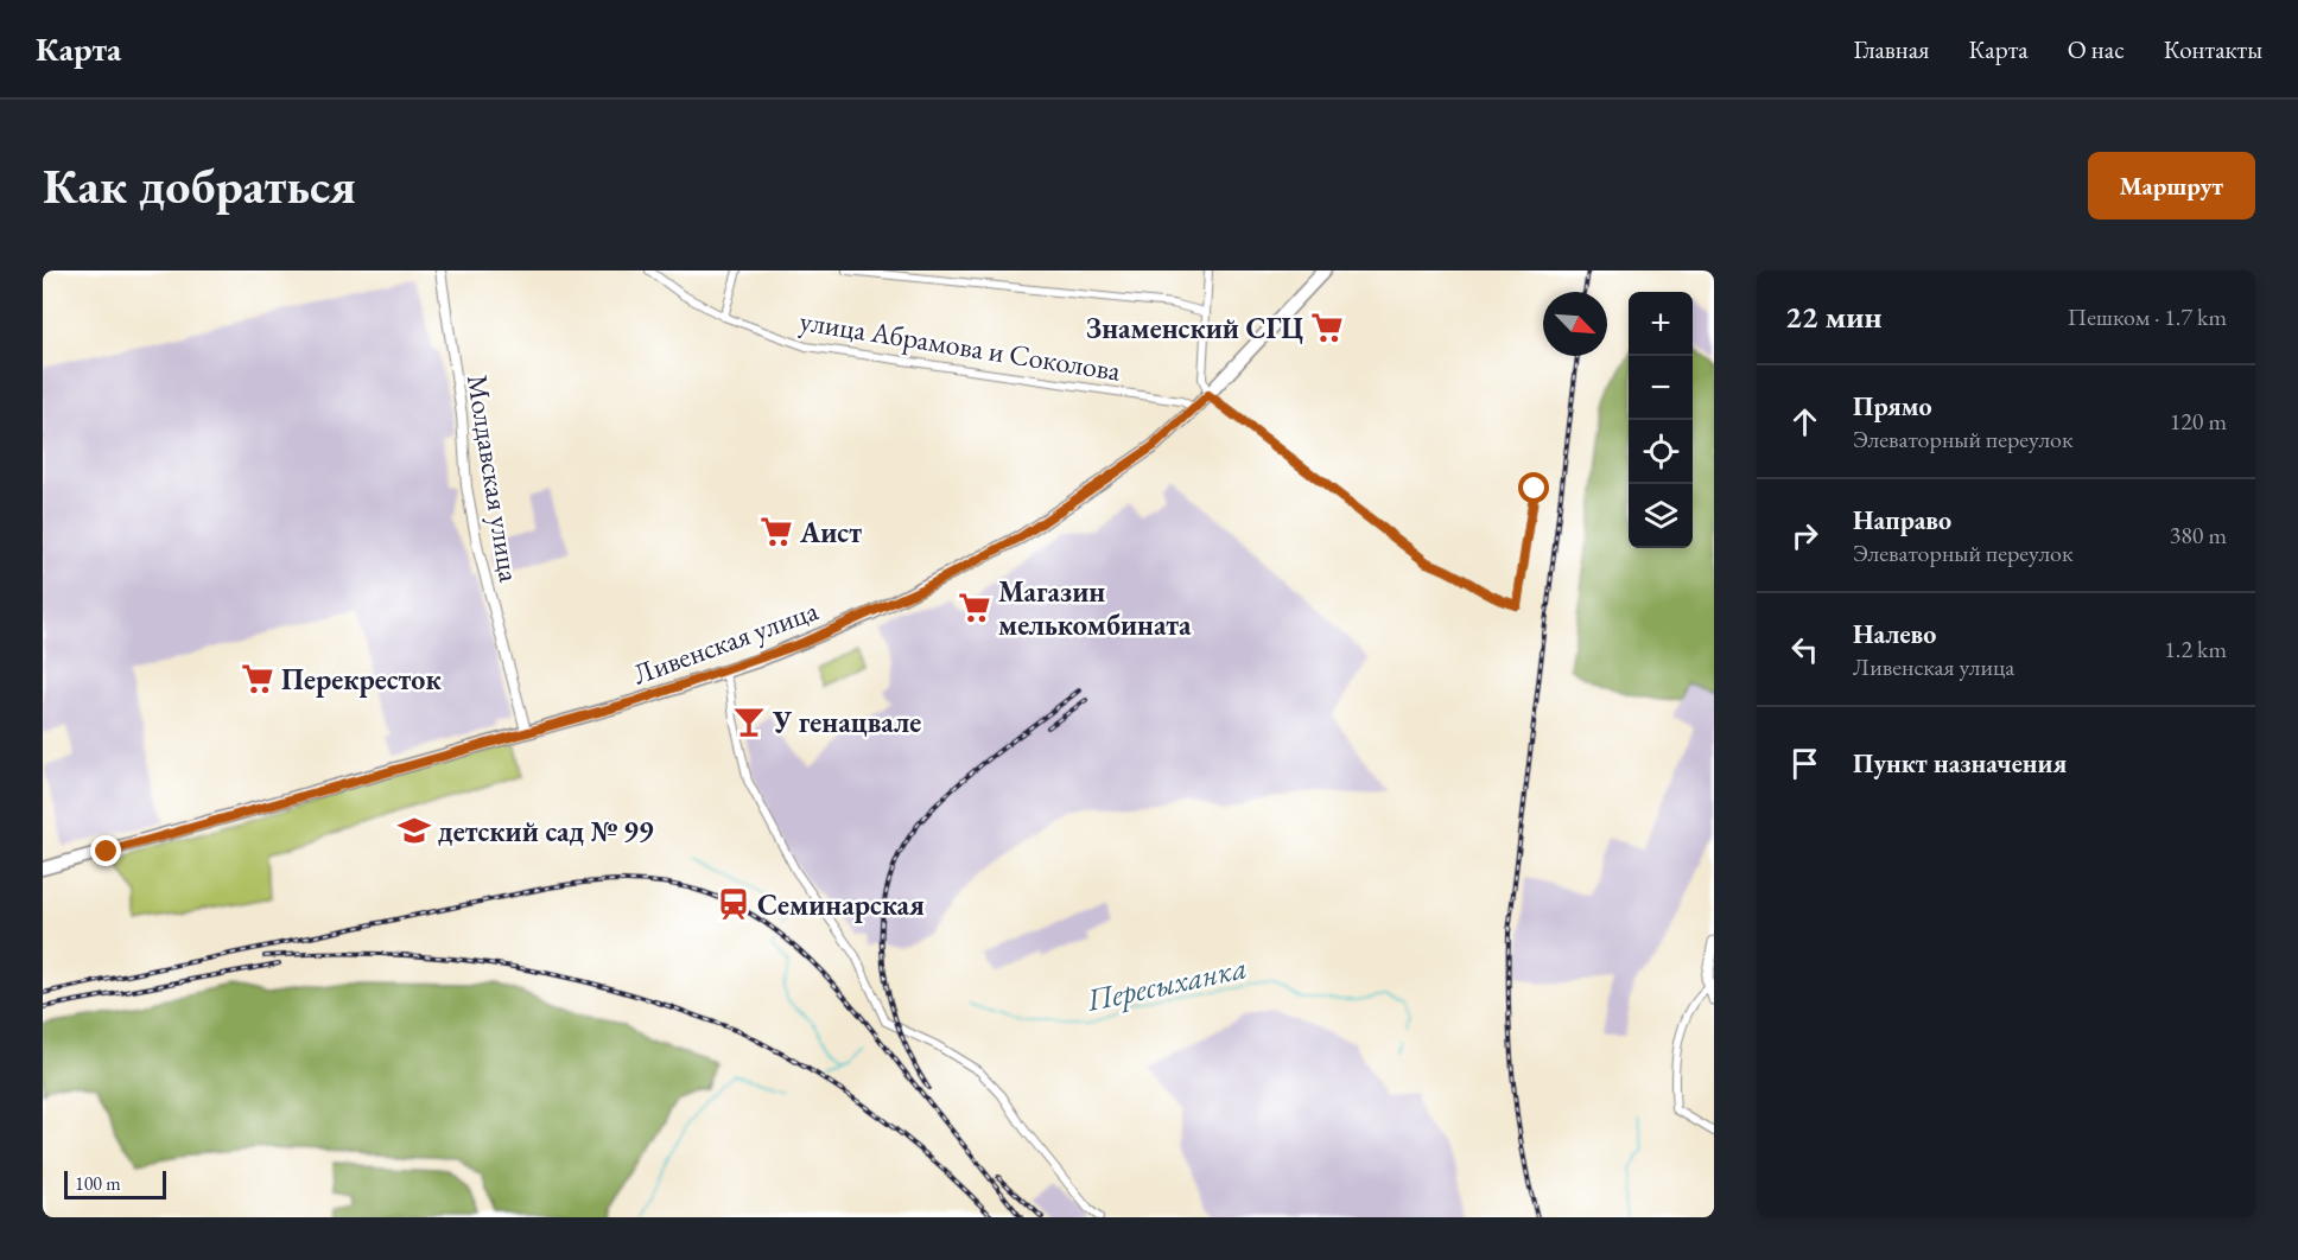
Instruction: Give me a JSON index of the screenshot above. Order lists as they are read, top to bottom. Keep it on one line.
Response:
{"streets":{"main road":["Ливенская улица"],"street":["улица Абрамова и Соколова","Молдавская улица"]},"crossings":[["улица Абрамова и Соколова","Ливенская улица"],["Молдавская улица","Ливенская улица"]],"water":["Пересыханка"],"places":{"supermarket":["Знаменский СГЦ","Аист","Магазин мелькомбината","Перекресток"],"bar":["У генацвале"],"school or university":["детский сад № 99"],"station":["Семинарская"]},"scale_bar":"100 m","north":"bottom right","page":{"header":"Карта","nav":["Главная","Карта","О нас","Контакты"],"buttons":"Маршрут","title":"Как добраться","heading":["22 мин","Пешком · 1.7 km"],"map_buttons":["+","−"],"list":[["Прямо","Элеваторный переулок","120 m"],["Направо","Элеваторный переулок","380 m"],["Налево","Ливенская улица","1.2 km"],"Пункт назначения"],"scale":"100 m"}}
